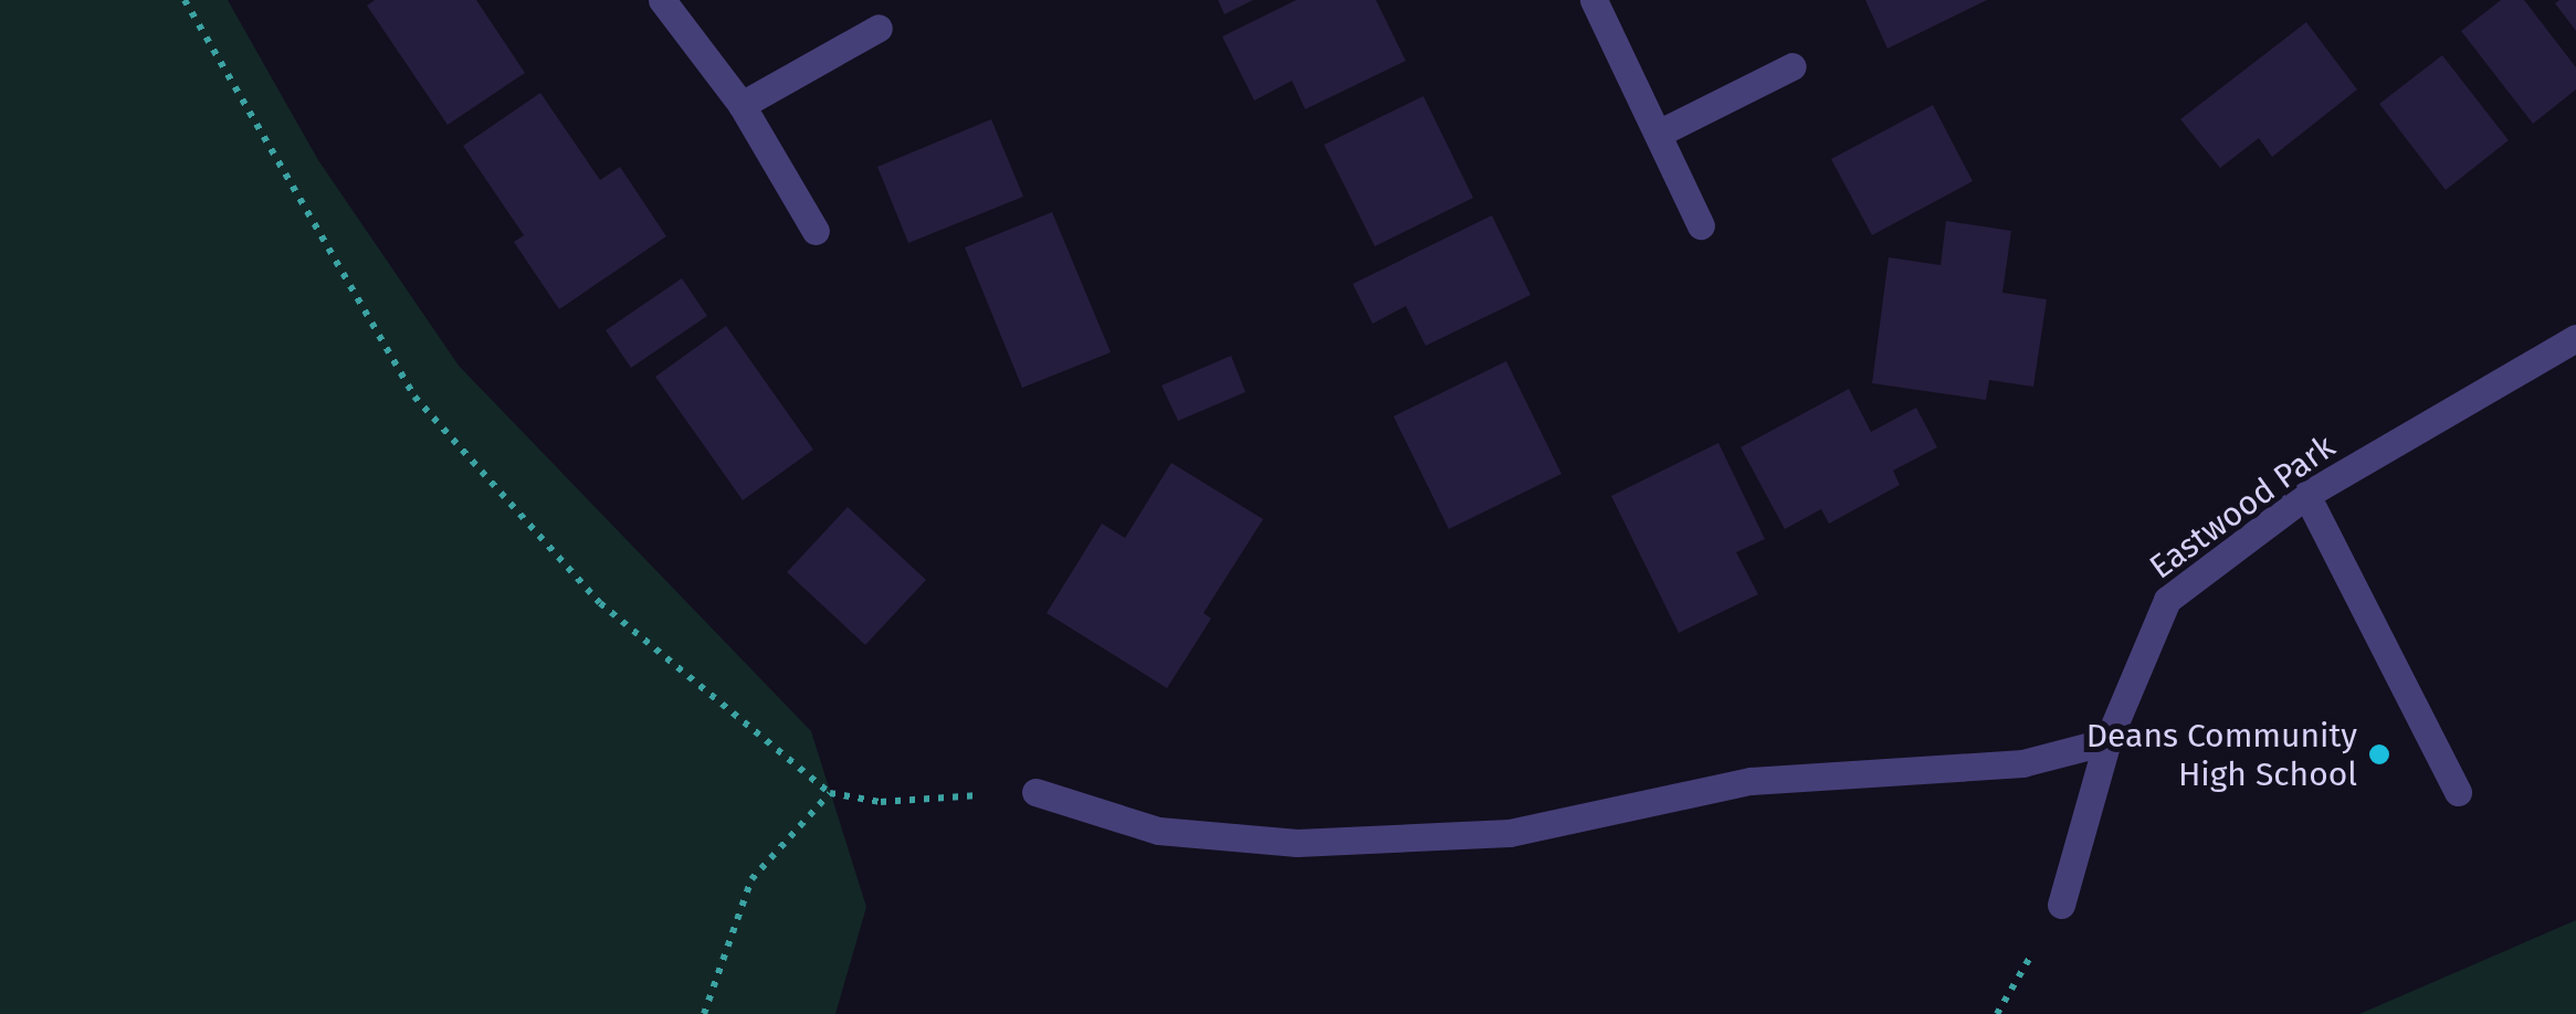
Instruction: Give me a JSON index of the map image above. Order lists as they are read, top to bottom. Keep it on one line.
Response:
{"streets":{"street":["Eastwood Park"]},"places":["Deans Community High School"]}
